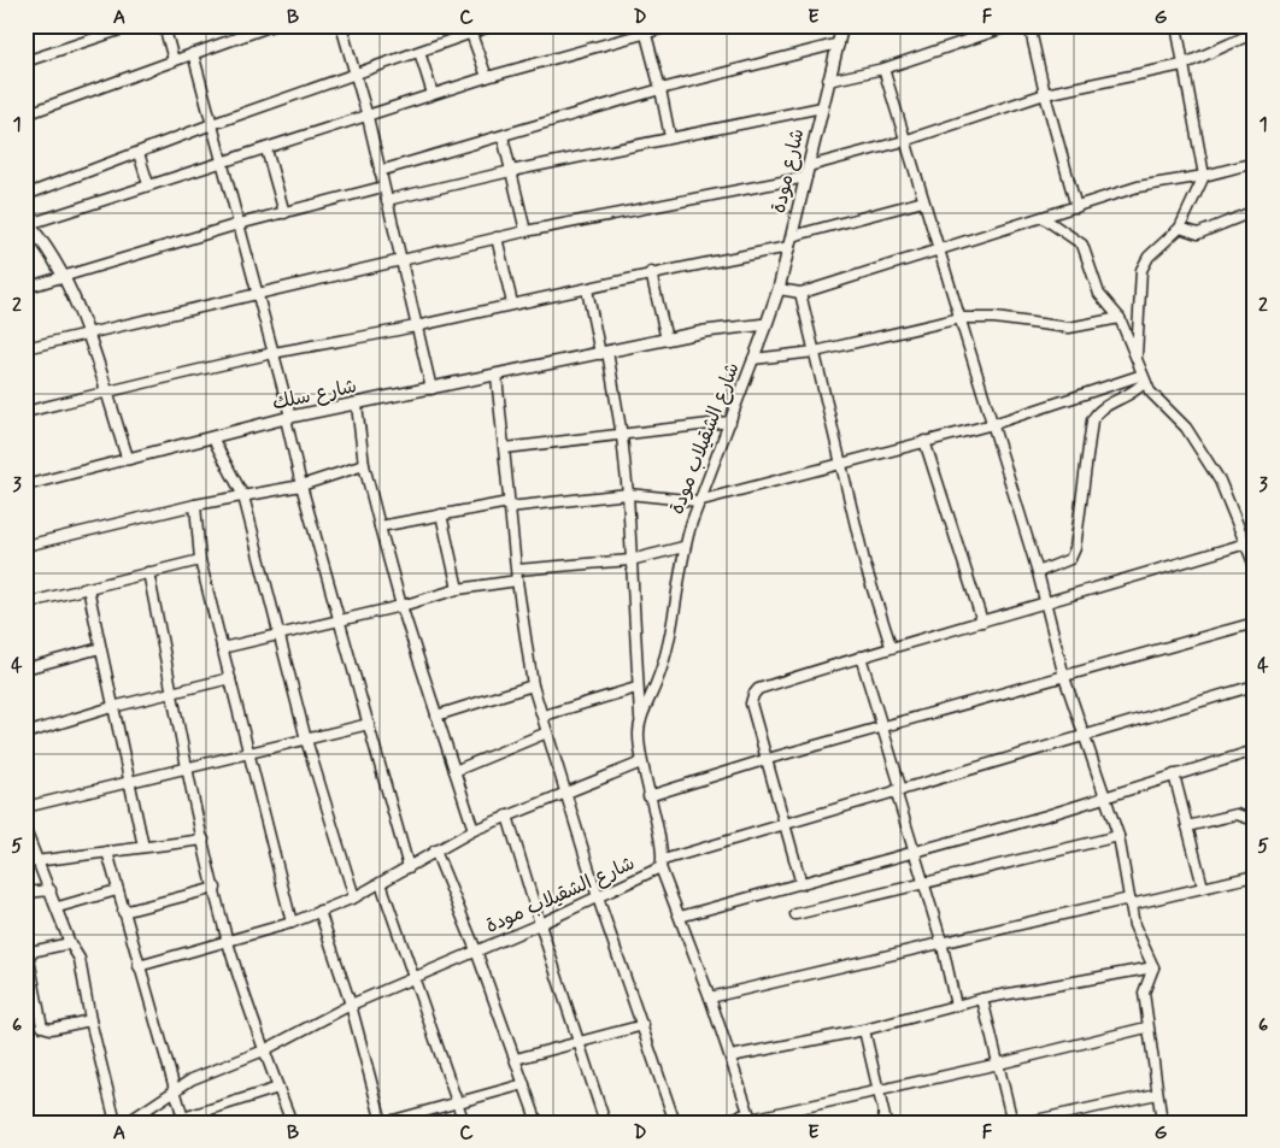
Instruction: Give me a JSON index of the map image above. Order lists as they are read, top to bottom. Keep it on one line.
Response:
{"streets":{"street":["شارع مودة","شارع سلك","شارع الشقيلاب مودة"]},"crossings":[["شارع مودة","شارع سلك"],["شارع مودة","شارع الشقيلاب مودة"],["شارع سلك","شارع الشقيلاب مودة"]],"grid":{"columns":["A","B","C","D","E","F","G"],"rows":["1","2","3","4","5","6"]}}
